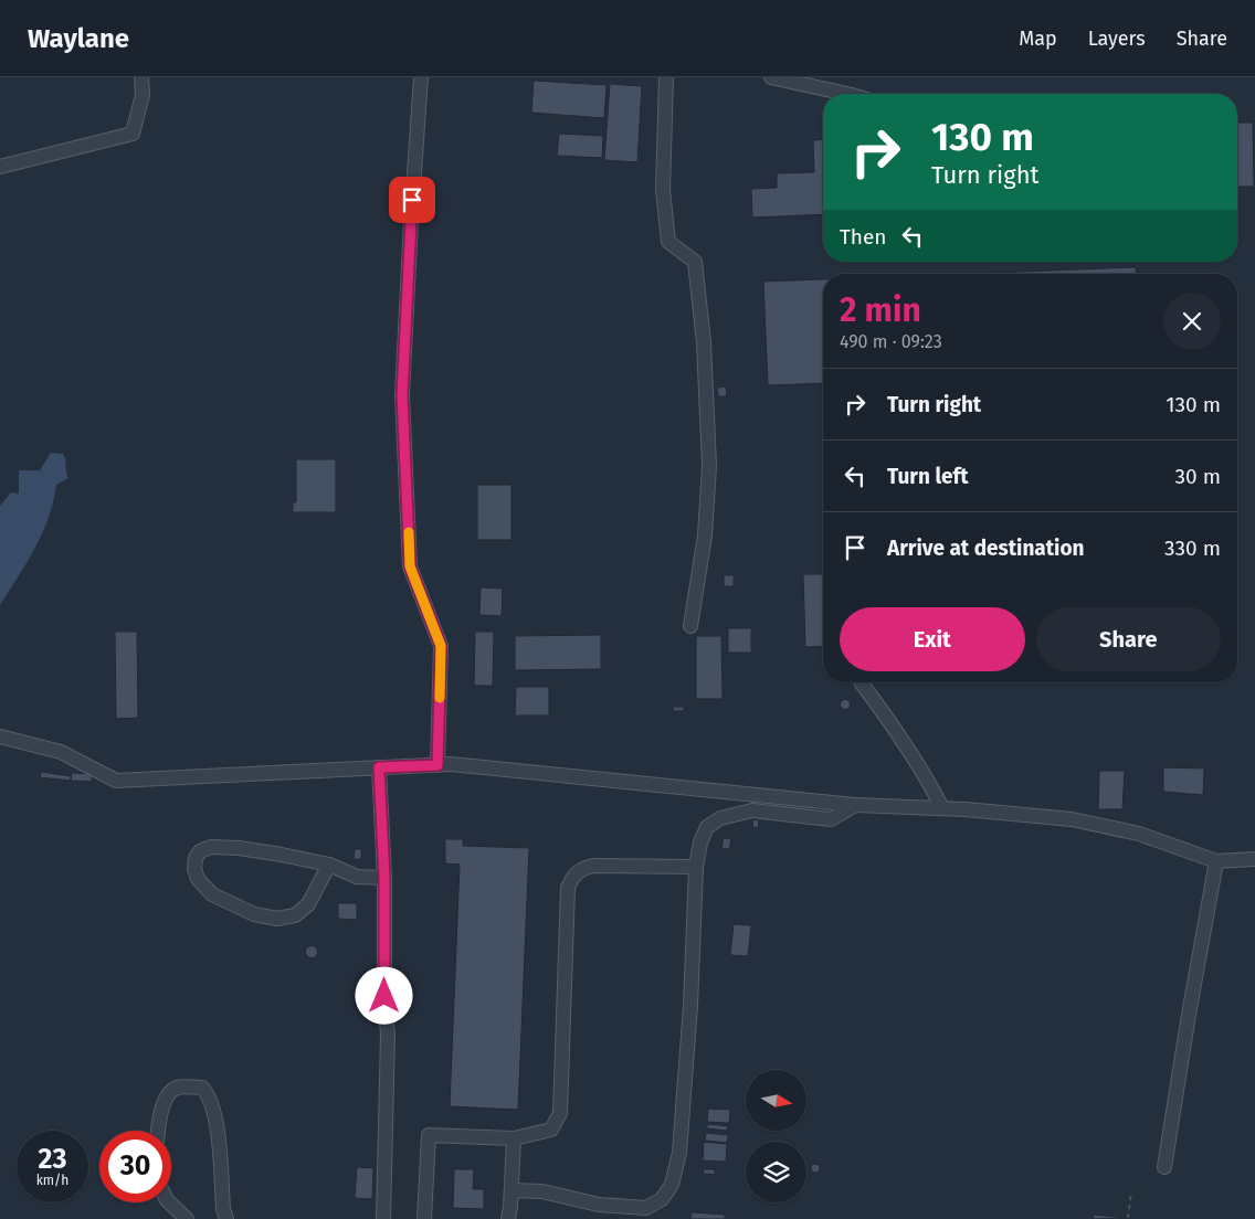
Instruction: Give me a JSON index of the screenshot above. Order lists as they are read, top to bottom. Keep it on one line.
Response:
{"north":"right","page":{"header":"Waylane","nav":["Map","Layers","Share"],"turn":["130 m","Turn right"],"then":"Then","heading":["2 min","490 m · 09:23"],"list":[{"name":"Turn right","value":"130 m"},{"name":"Turn left","value":"30 m"},{"name":"Arrive at destination","value":"330 m"}],"buttons":["Exit","Share"],"speed":"23 km/h","limit":"30"}}
